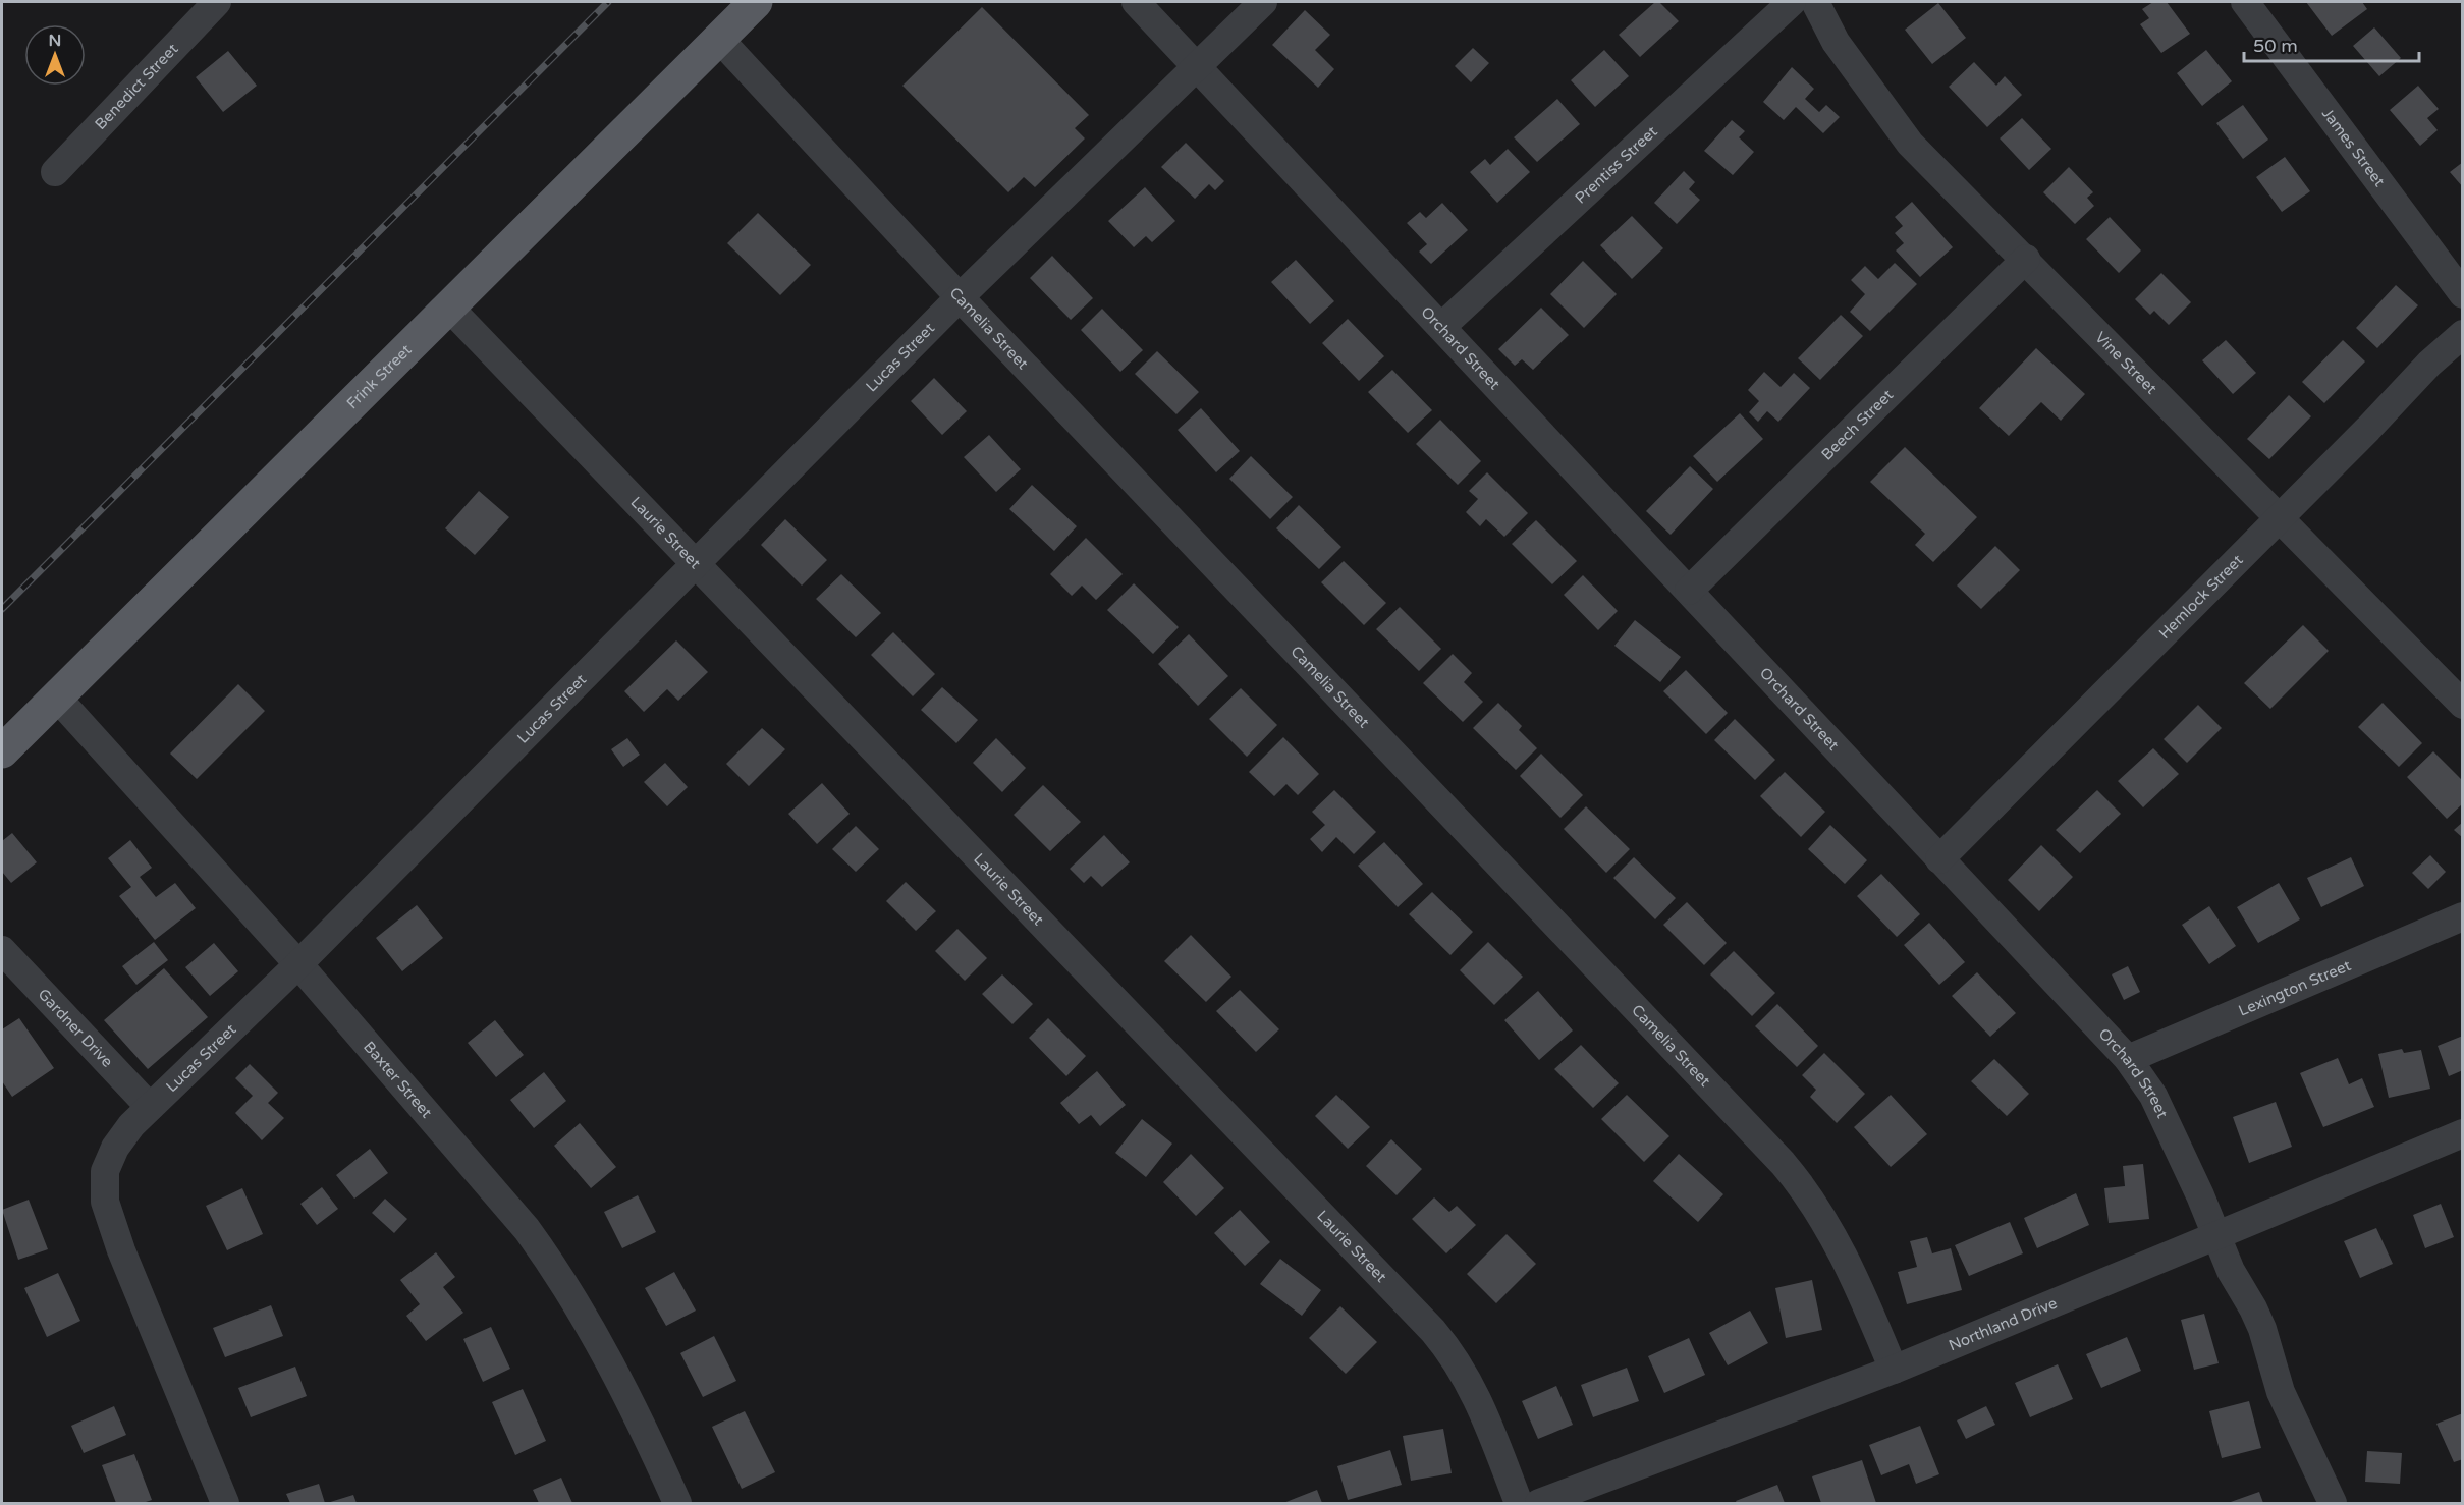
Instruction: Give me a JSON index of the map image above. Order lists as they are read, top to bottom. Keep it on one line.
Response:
{"streets":{"main road":["Frink Street"],"street":["Benedict Street","James Street","Prentiss Street","Camelia Street","Orchard Street","Lucas Street","Vine Street","Beech Street","Laurie Street","Hemlock Street","Lexington Street","Gardner Drive","Baxter Street","Northland Drive"]},"crossings":[["Prentiss Street","Orchard Street"],["Camelia Street","Lucas Street"],["Camelia Street","Frink Street"],["Camelia Street","Northland Drive"],["Orchard Street","Lucas Street"],["Orchard Street","Beech Street"],["Orchard Street","Hemlock Street"],["Orchard Street","Lexington Street"],["Orchard Street","Northland Drive"],["Lucas Street","Laurie Street"],["Lucas Street","Gardner Drive"],["Lucas Street","Baxter Street"],["Vine Street","Beech Street"],["Vine Street","Hemlock Street"],["Frink Street","Laurie Street"],["Frink Street","Baxter Street"]],"scale_bar":"50 m","north":"top"}
